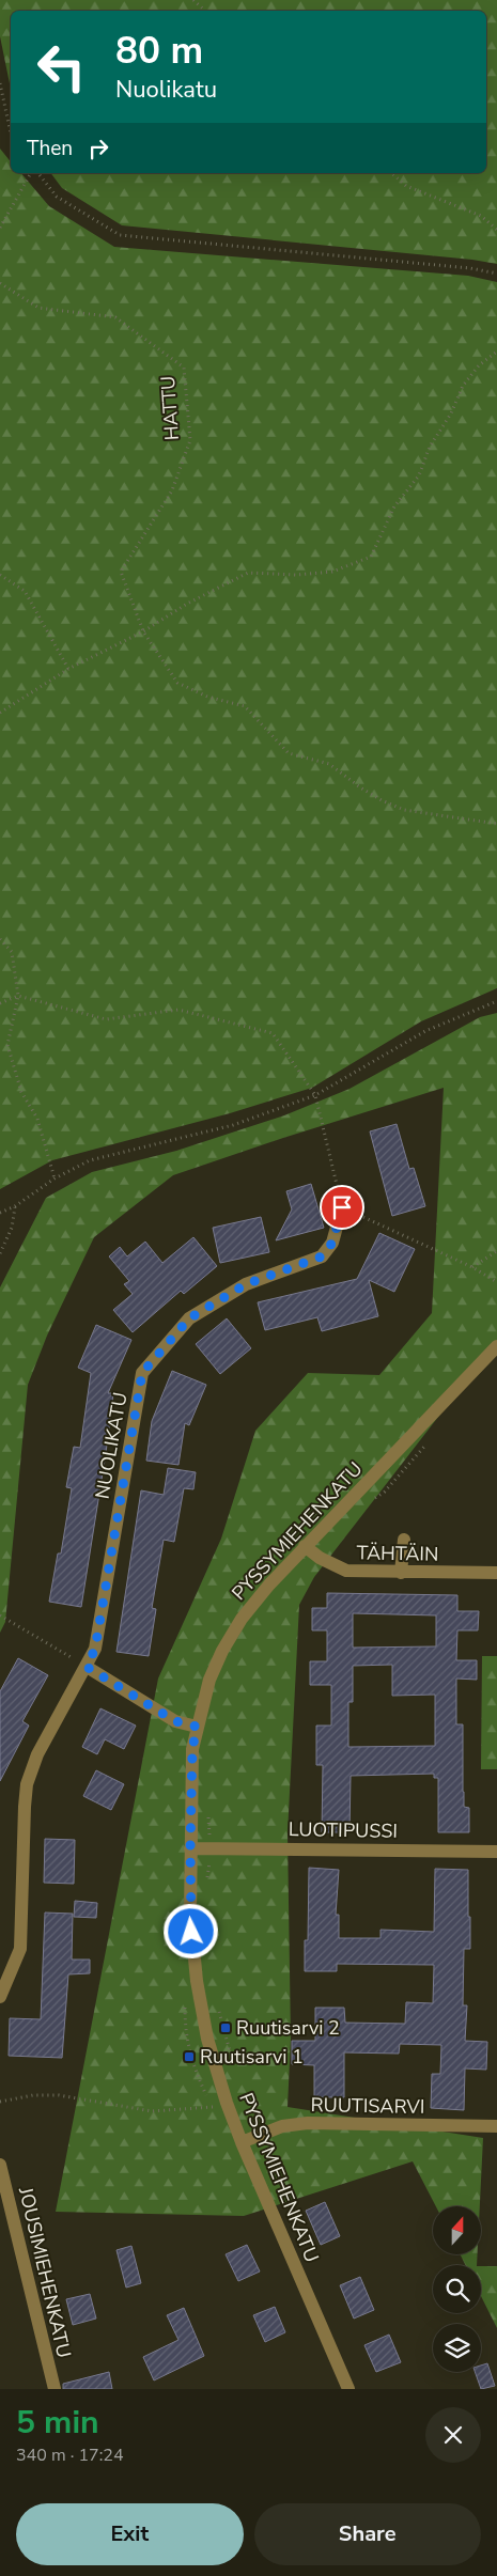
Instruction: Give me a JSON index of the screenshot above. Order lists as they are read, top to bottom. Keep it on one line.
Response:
{"streets":{"street":["NUOLIKATU","PYSSYMIEHENKATU","TÄHTÄIN","LUOTIPUSSI","RUUTISARVI","JOUSIMIEHENKATU"],"path":["HATTU"]},"crossings":[["PYSSYMIEHENKATU","TÄHTÄIN"],["PYSSYMIEHENKATU","LUOTIPUSSI"],["PYSSYMIEHENKATU","RUUTISARVI"]],"places":{"transit":["Ruutisarvi 2","Ruutisarvi 1"]},"north":"top","page":{"turn":["80 m","Nuolikatu"],"then":"Then","heading":["5 min","340 m · 17:24"],"buttons":["Exit","Share"]}}
